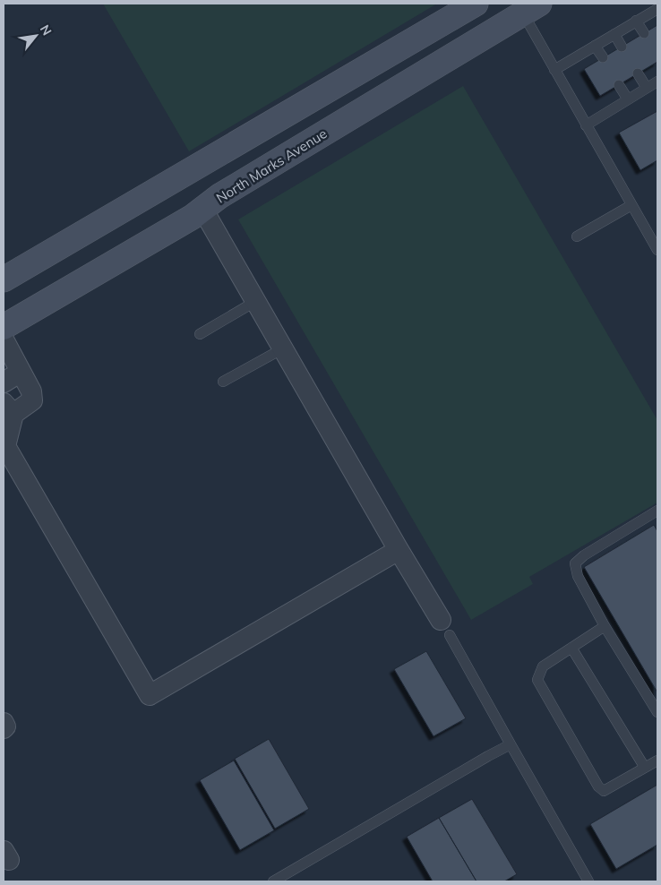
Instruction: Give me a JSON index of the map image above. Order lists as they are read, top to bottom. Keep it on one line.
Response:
{"streets":{"main road":["North Marks Avenue"]},"north":"top right"}
